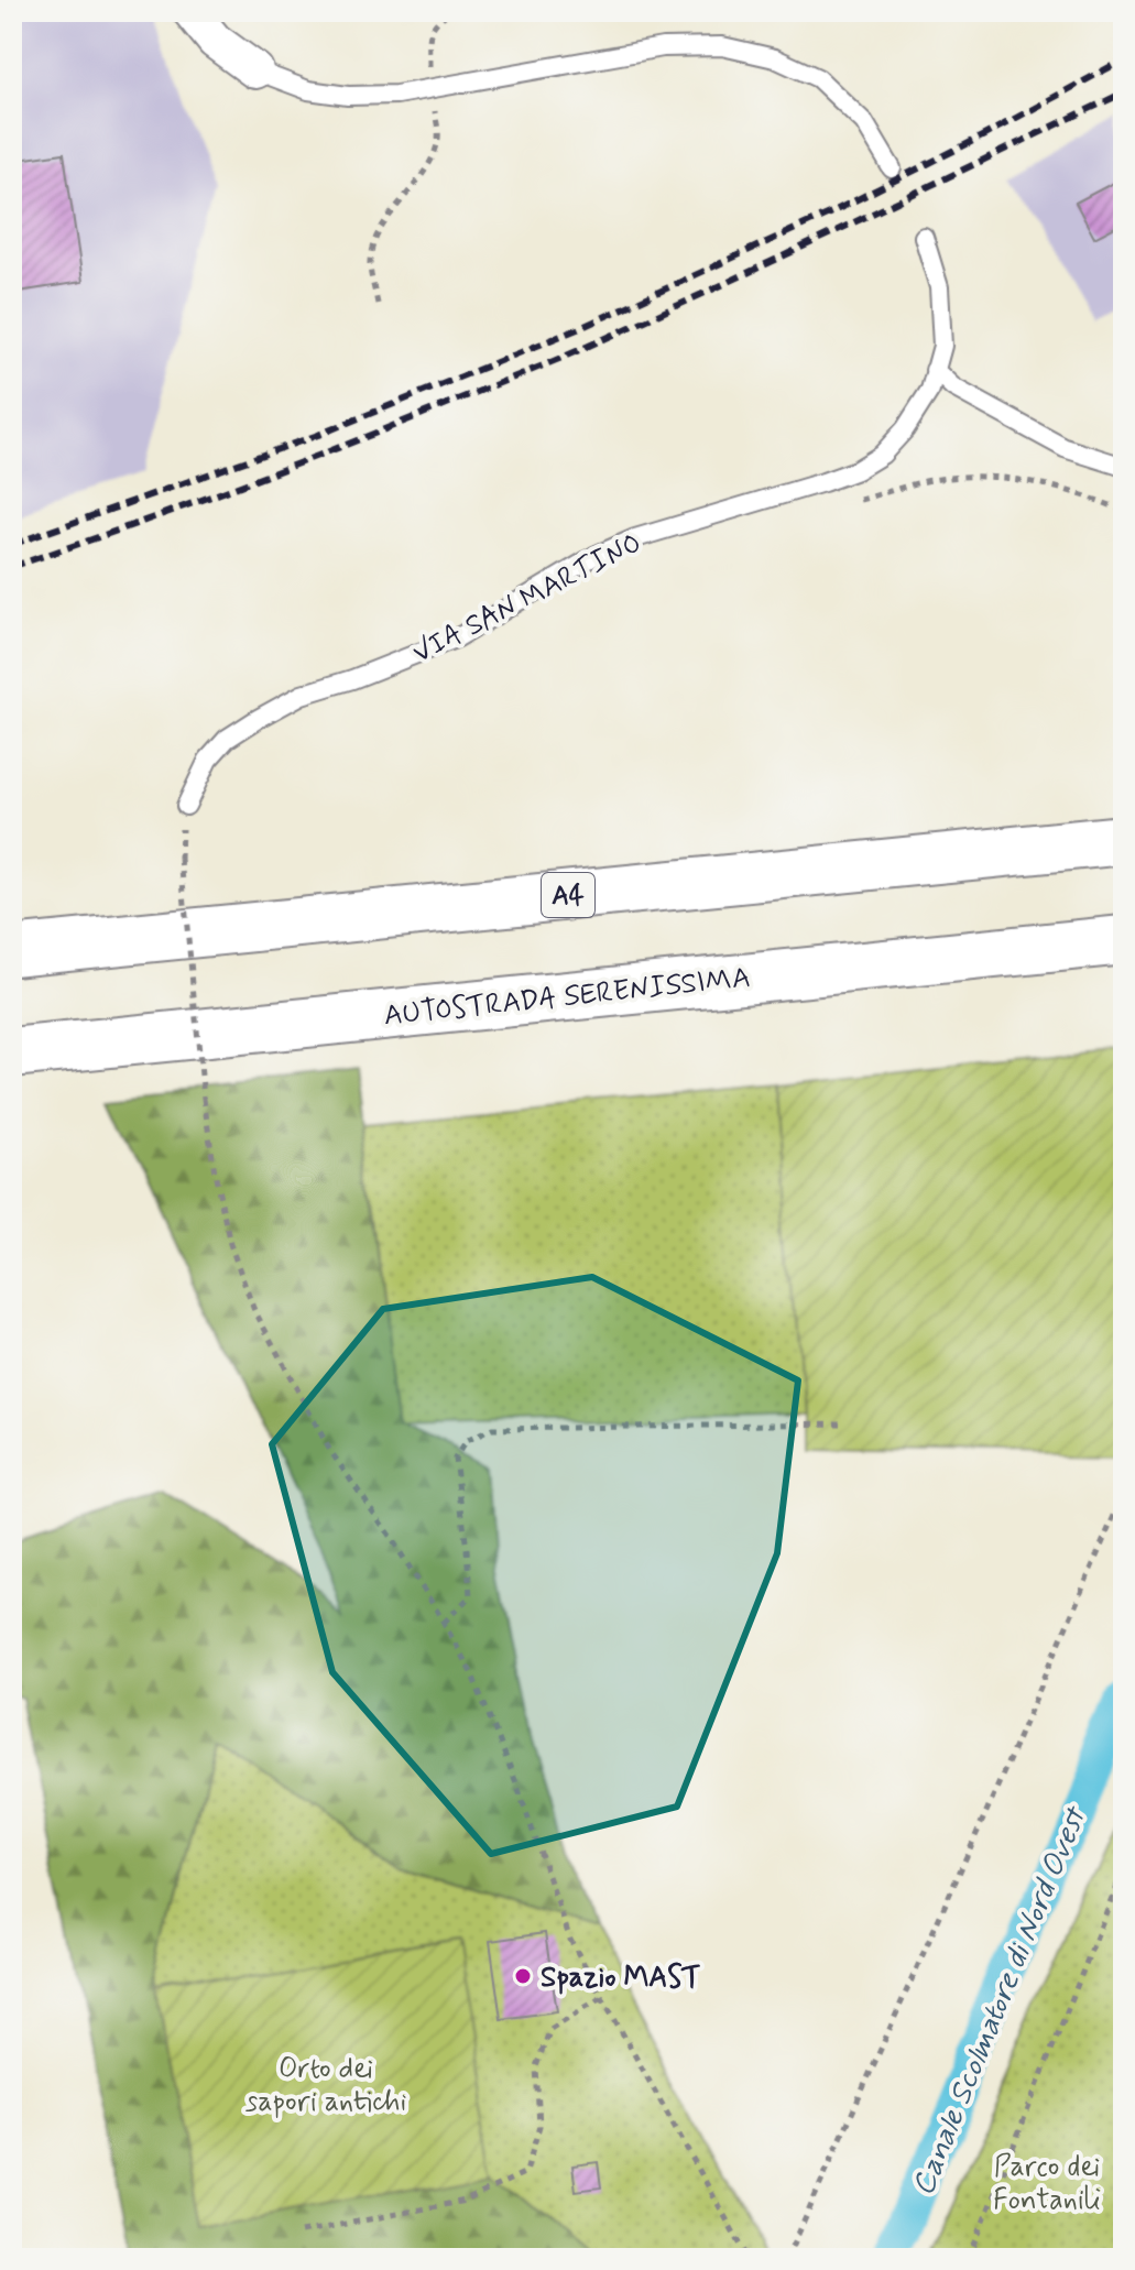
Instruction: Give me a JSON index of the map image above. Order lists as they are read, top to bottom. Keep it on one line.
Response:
{"streets":{"highway":["A4","AUTOSTRADA SERENISSIMA"],"lane":["VIA SAN MARTINO"]},"water":["Canale Scolmatore di Nord Ovest"],"parks":["Orto dei sapori antichi","Parco dei Fontanili"],"places":["Spazio MAST"]}
